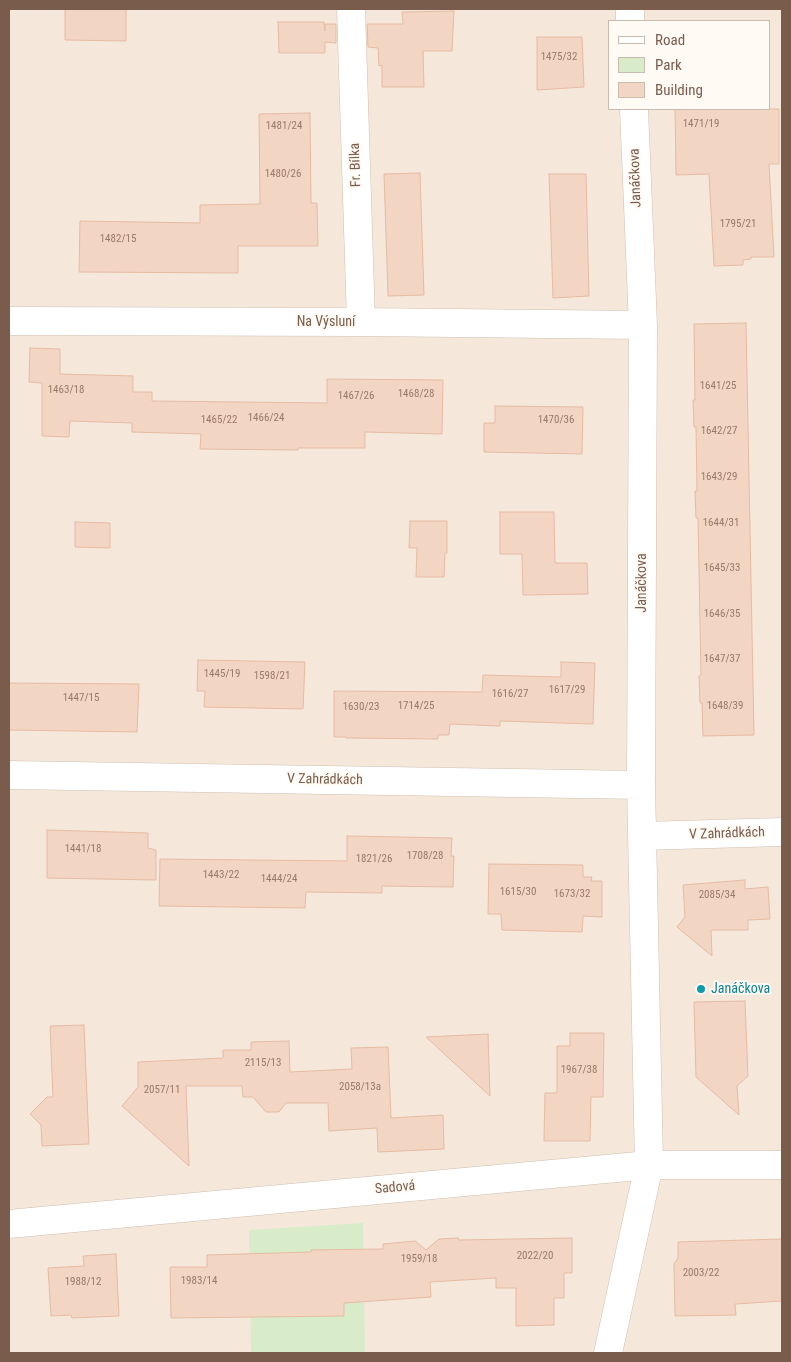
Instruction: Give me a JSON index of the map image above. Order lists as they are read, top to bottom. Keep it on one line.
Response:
{"streets":{"street":["Fr. Bílka","Janáčkova","Na Výsluní","V Zahrádkách","Sadová"]},"crossings":[["Fr. Bílka","Na Výsluní"],["Janáčkova","Na Výsluní"],["Janáčkova","V Zahrádkách"],["Janáčkova","Sadová"]],"places":["Janáčkova"],"house_numbers":["1475/32","1471/19","1481/24","1480/26","1795/21","1482/15","1641/25","1463/18","1468/28","1467/26","1466/24","1465/22","1470/36","1642/27","1643/29","1644/31","1645/33","1646/35","1647/37","1445/19","1598/21","1617/29","1616/27","1447/15","1714/25","1648/39","1630/23","1441/18","1708/28","1821/26","1443/22","1444/24","1615/30","1673/32","2085/34","2115/13","1967/38","2058/13a","2057/11","2022/20","1959/18","2003/22","1983/14","1988/12"],"legend":["Road","Park","Building"]}
